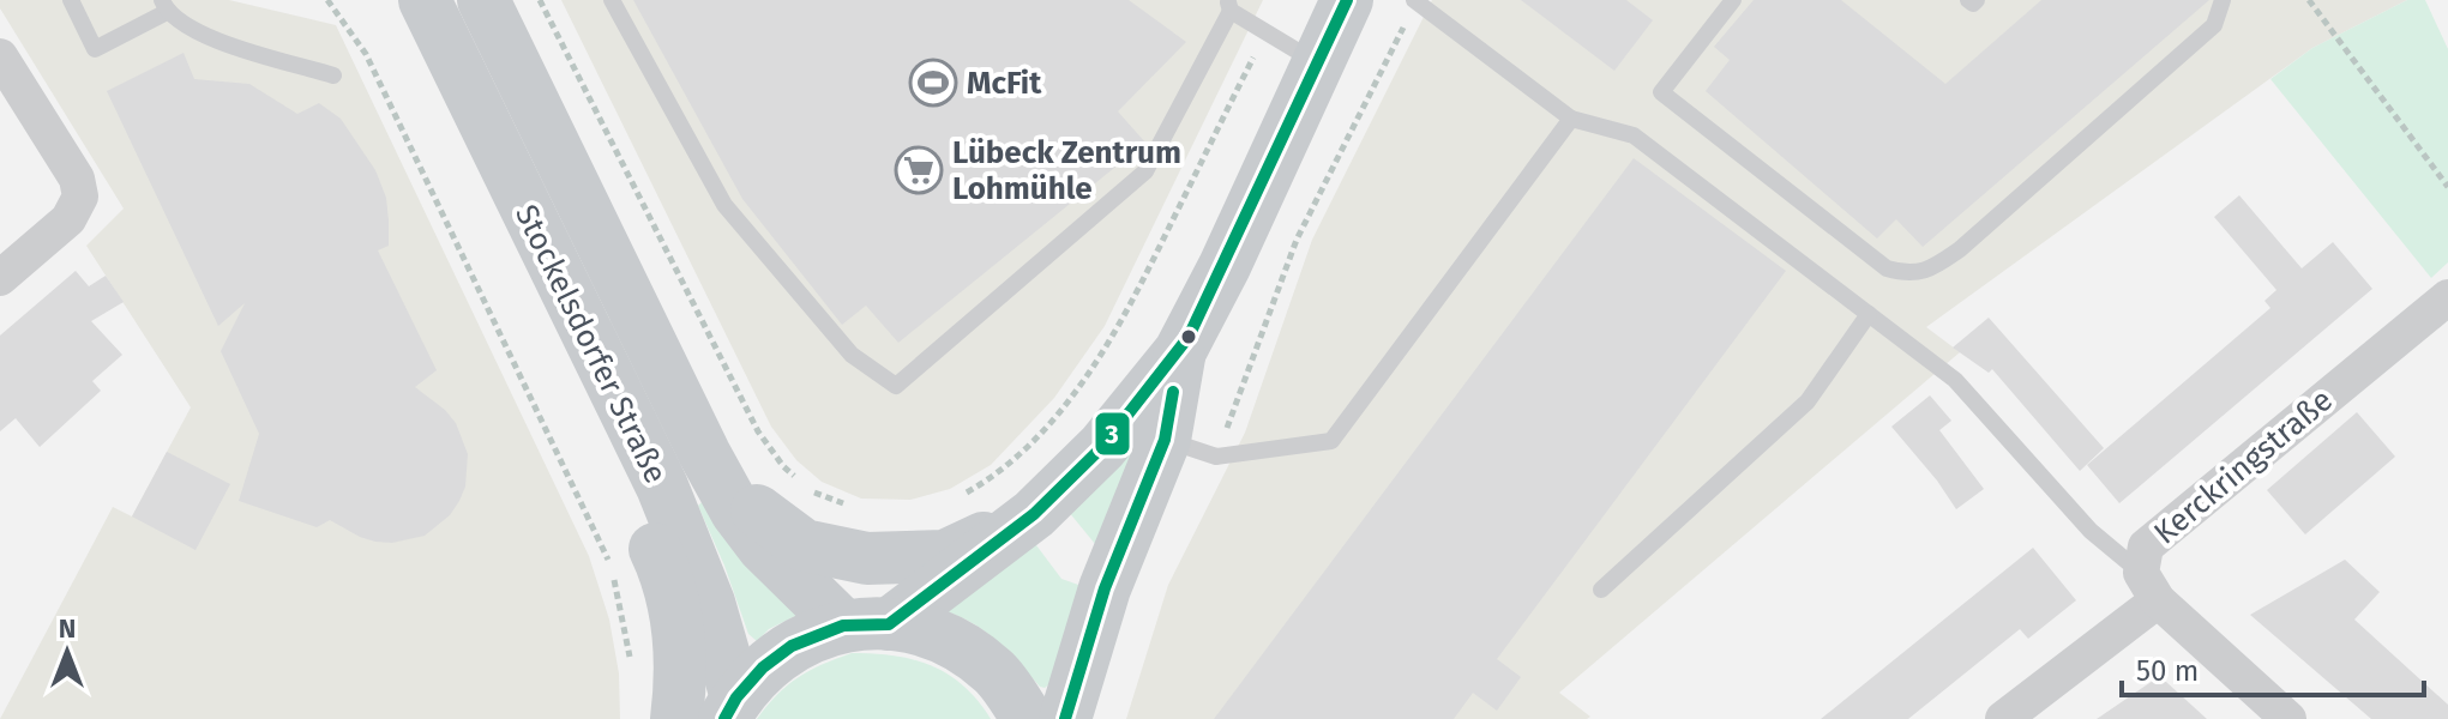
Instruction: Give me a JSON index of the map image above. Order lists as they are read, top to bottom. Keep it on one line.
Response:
{"streets":{"main road":["Stockelsdorfer Straße"],"street":["Kerckringstraße"]},"places":{"sports":["McFit"],"supermarket":["Lübeck Zentrum Lohmühle"]},"lines":["transit line 3"],"scale_bar":"50 m","north":"top"}
